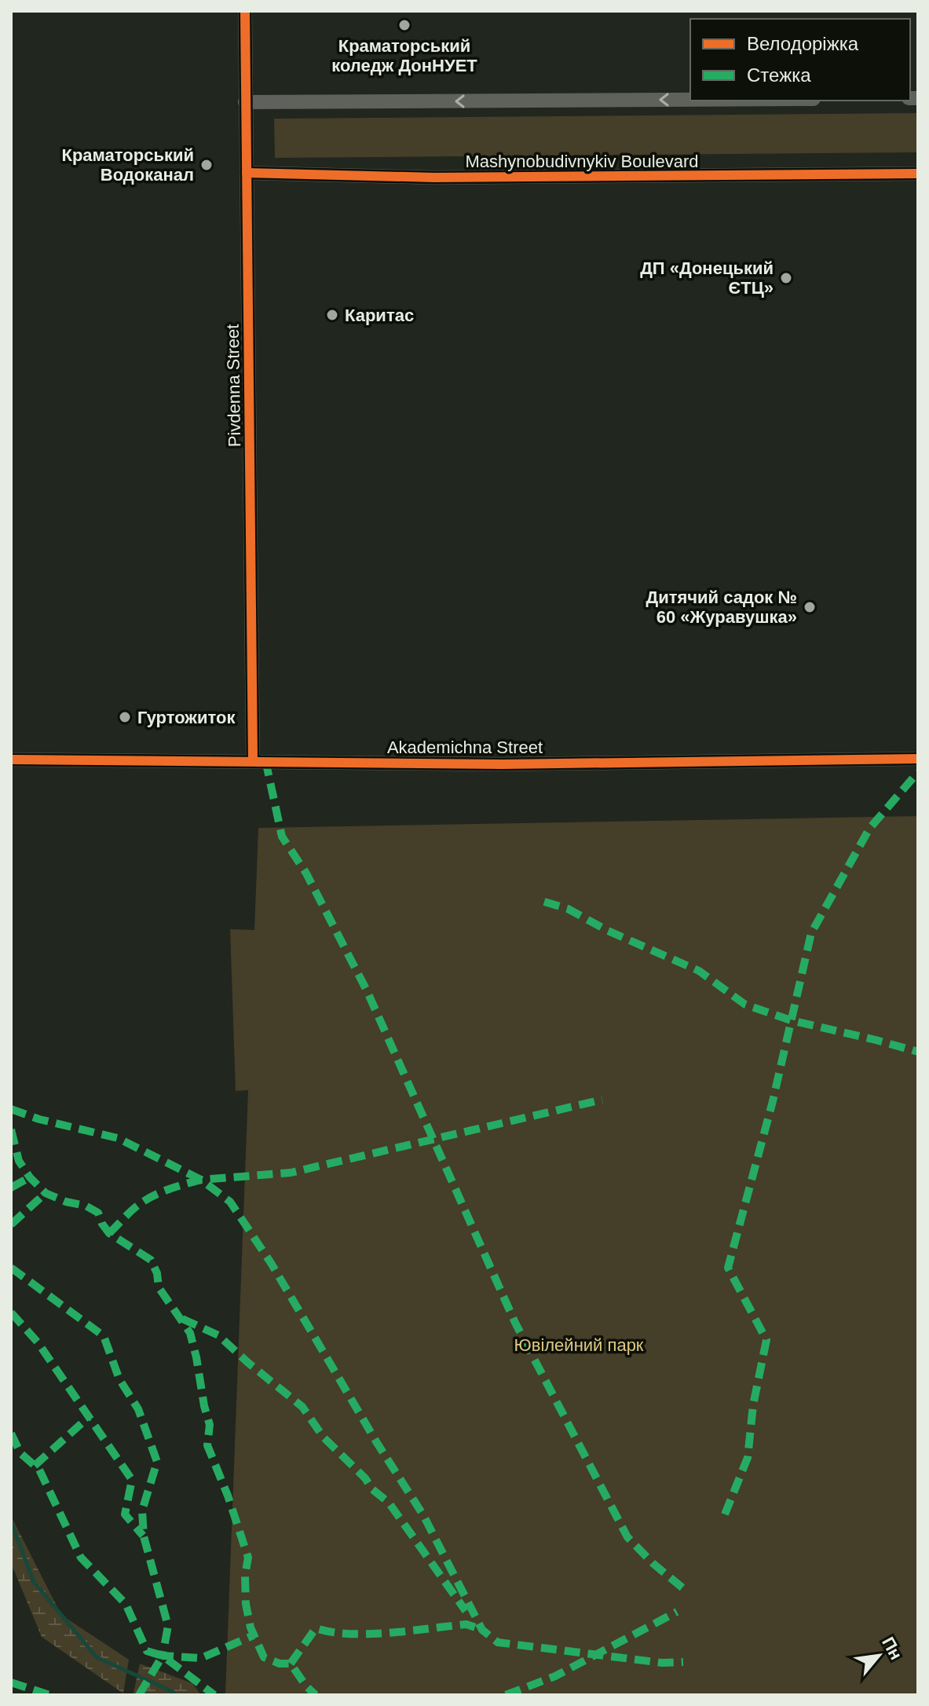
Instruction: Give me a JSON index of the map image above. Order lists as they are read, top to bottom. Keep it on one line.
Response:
{"streets":{"street":["Mashynobudivnykiv Boulevard","Pivdenna Street","Akademichna Street"]},"crossings":[["Mashynobudivnykiv Boulevard","Pivdenna Street"],["Pivdenna Street","Akademichna Street"]],"parks":["Ювілейний парк"],"places":["Краматорський коледж ДонНУЕТ","Краматорський Водоканал","ДП «Донецький ЄТЦ»","Каритас","Дитячий садок № 60 «Журавушка»","Гуртожиток"],"legend":["Велодоріжка","Стежка"],"north":"top right"}
